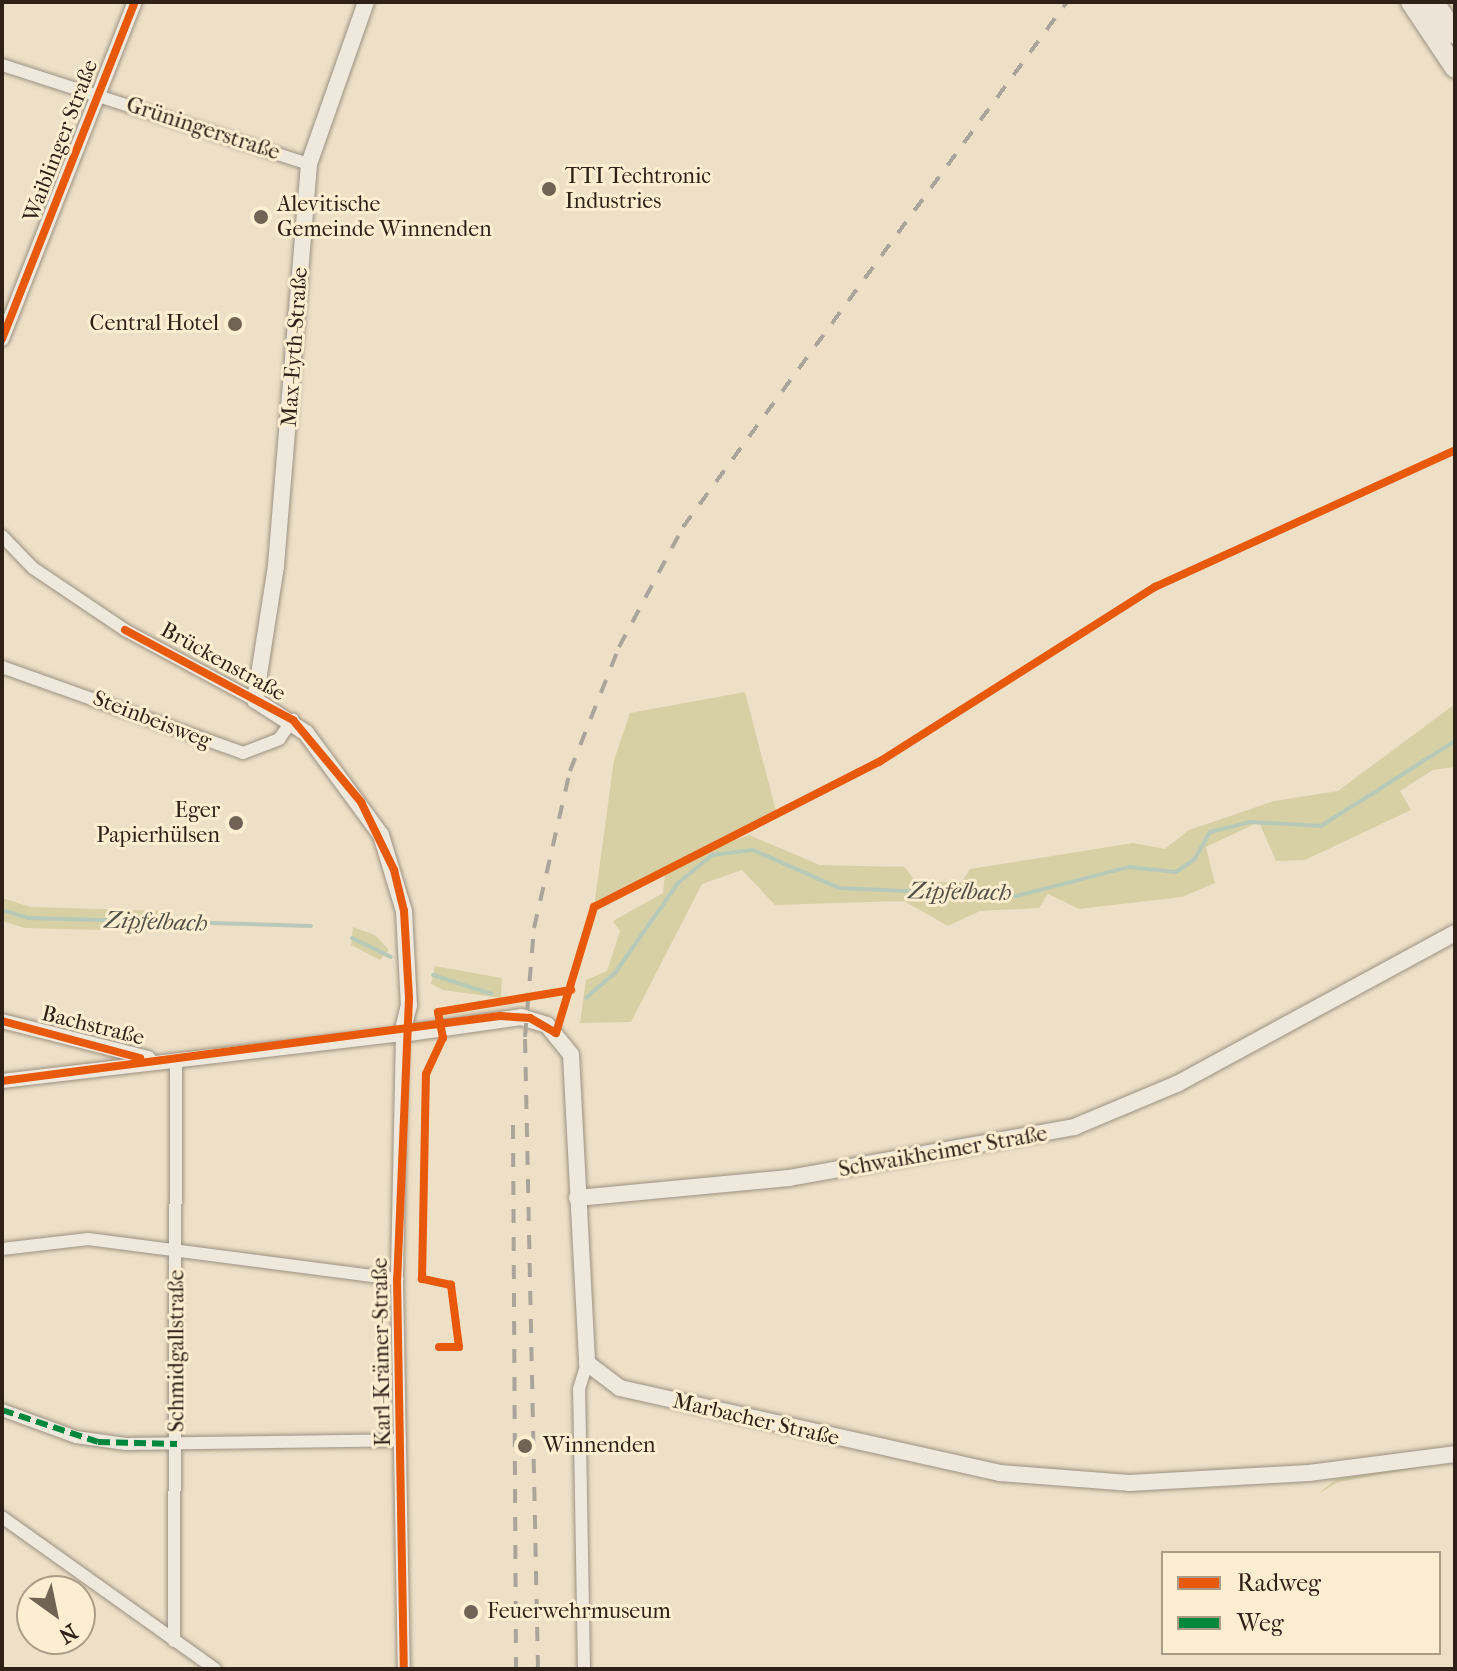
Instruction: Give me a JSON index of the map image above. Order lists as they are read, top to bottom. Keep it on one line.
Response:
{"streets":{"main road":["Max-Eyth-Straße","Brückenstraße","Schwaikheimer Straße","Marbacher Straße"],"street":["Grüningerstraße","Waiblinger Straße","Steinbeisweg","Bachstraße","Schmidgallstraße","Karl-Krämer-Straße"]},"crossings":[["Grüningerstraße","Waiblinger Straße"],["Grüningerstraße","Max-Eyth-Straße"],["Max-Eyth-Straße","Brückenstraße"],["Brückenstraße","Steinbeisweg"],["Brückenstraße","Karl-Krämer-Straße"],["Bachstraße","Schmidgallstraße"]],"water":["Zipfelbach"],"places":["TTI Techtronic Industries","Alevitische Gemeinde Winnenden","Central Hotel","Eger Papierhülsen","Winnenden","Feuerwehrmuseum"],"legend":["Radweg","Weg"],"north":"bottom right"}
